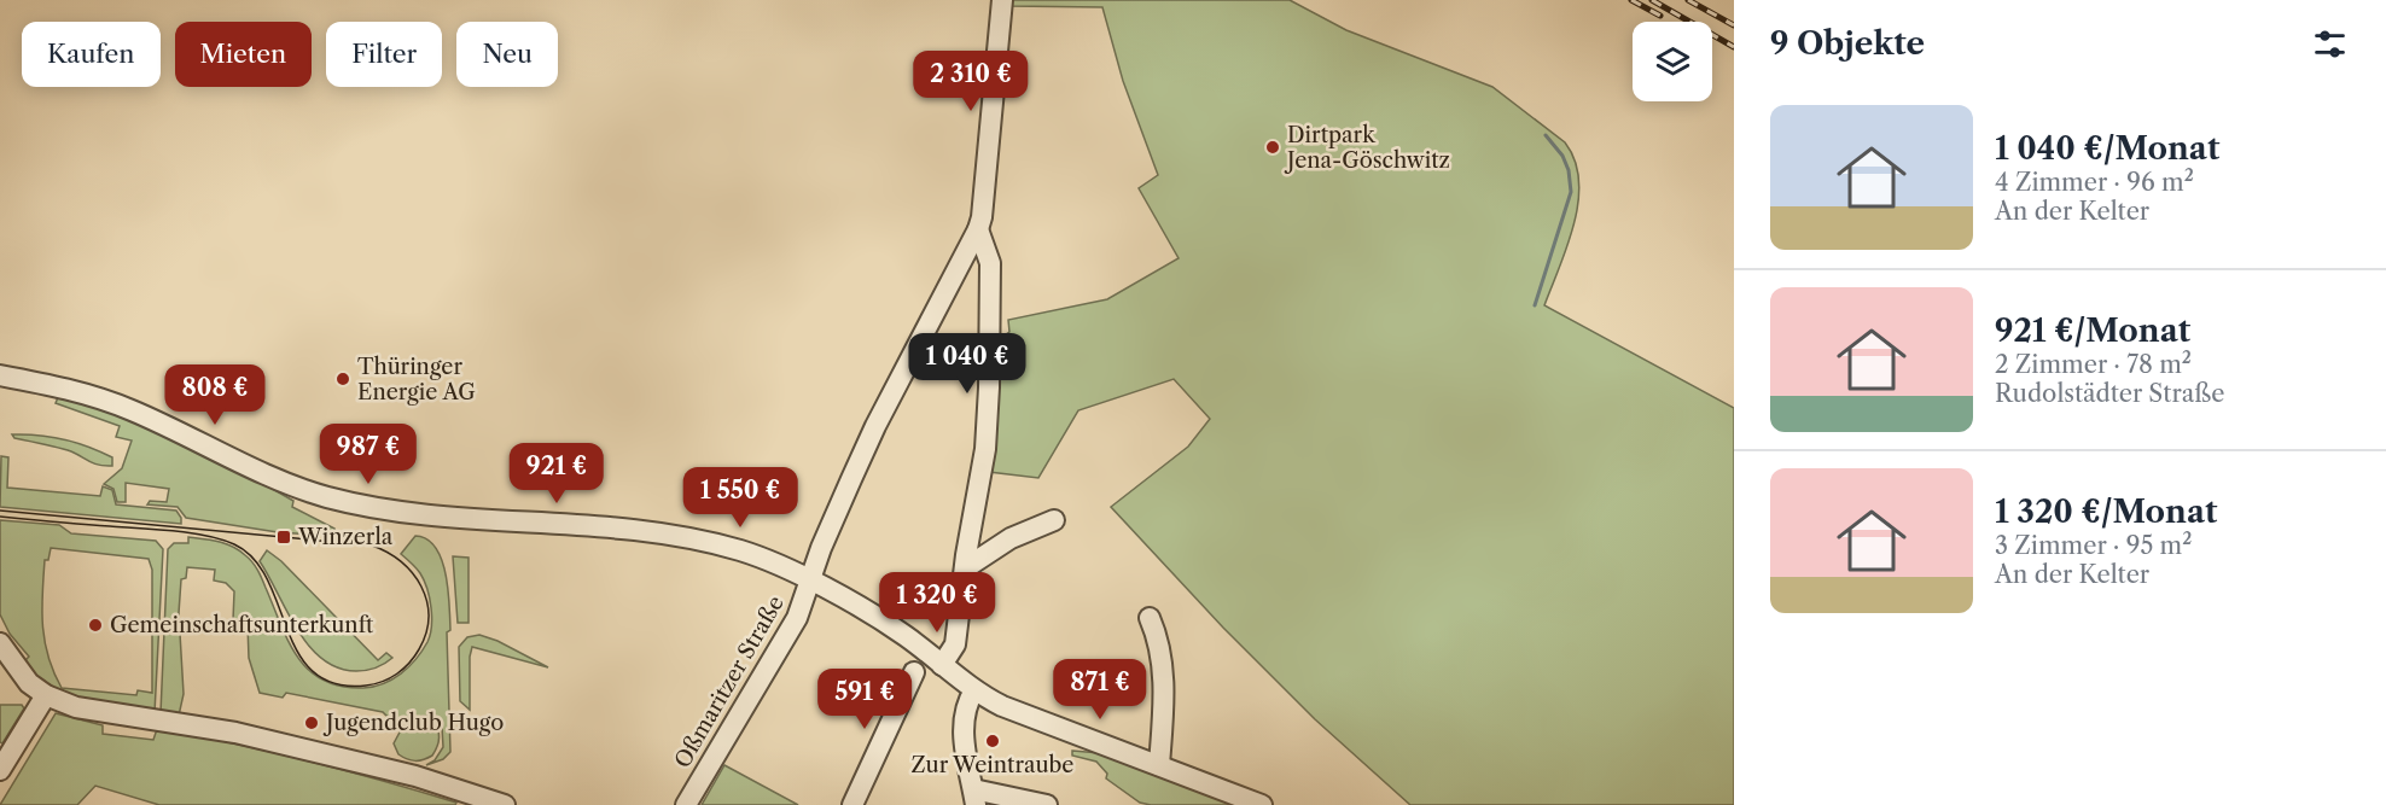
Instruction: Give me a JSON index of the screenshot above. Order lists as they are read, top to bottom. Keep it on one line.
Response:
{"streets":{"street":["Oßmaritzer Straße"]},"places":{"other":["Dirtpark Jena-Göschwitz","Thüringer Energie AG","Gemeinschaftsunterkunft","Jugendclub Hugo","Zur Weintraube"],"transit":["Winzerla"]},"page":{"heading":"9 Objekte","chip":["Kaufen","Mieten","Filter","Neu"],"price":["2 310 €","1 040 €","808 €","987 €","921 €","1 550 €","1 320 €","871 €","591 €"],"list":[{"name":"1 040 €/Monat","note":"4 Zimmer · 96 m² · An der Kelter"},{"name":"921 €/Monat","note":"2 Zimmer · 78 m² · Rudolstädter Straße"},{"name":"1 320 €/Monat","note":"3 Zimmer · 95 m² · An der Kelter"}]}}
